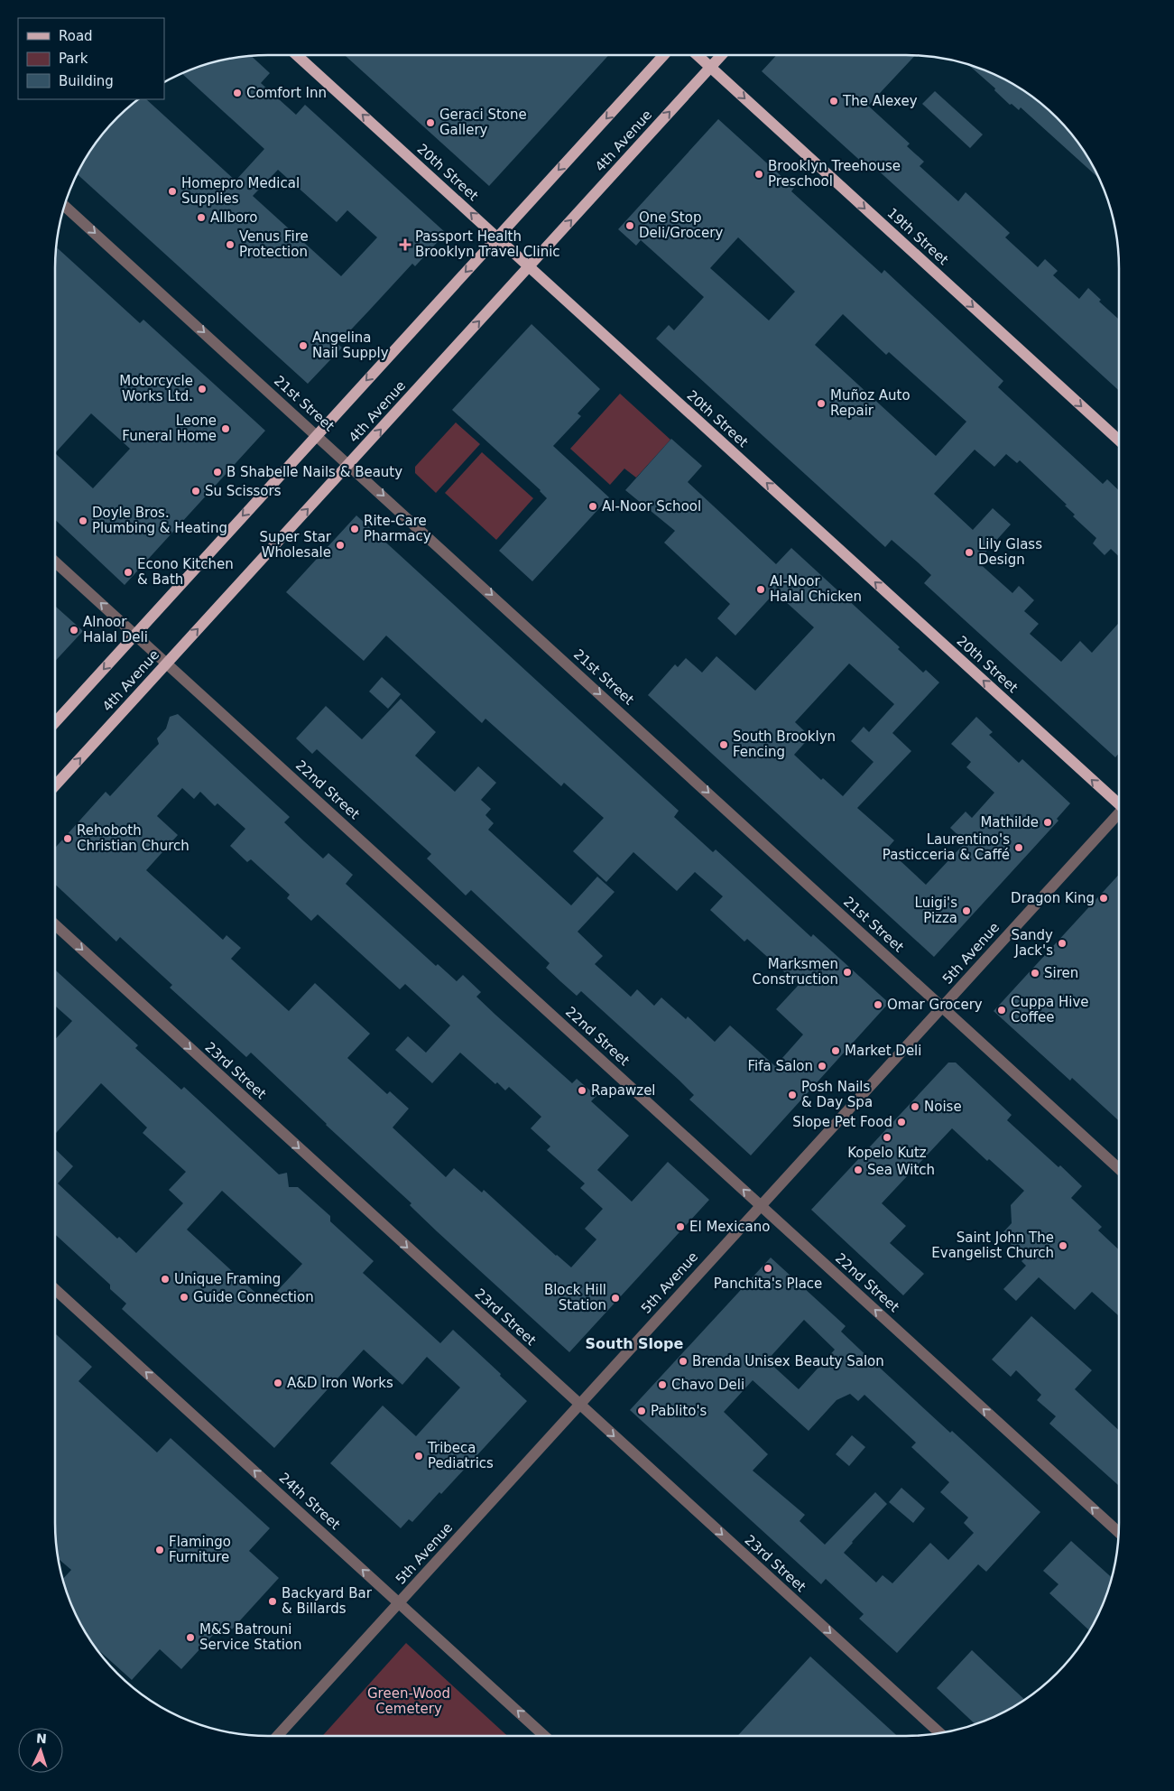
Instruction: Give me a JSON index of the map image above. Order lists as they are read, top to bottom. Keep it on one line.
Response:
{"streets":{"main road":["4th Avenue","20th Street","19th Street"],"street":["21st Street","22nd Street","5th Avenue","23rd Street","24th Street"]},"crossings":[["4th Avenue","20th Street"],["4th Avenue","19th Street"],["4th Avenue","21st Street"],["4th Avenue","22nd Street"],["21st Street","5th Avenue"],["22nd Street","5th Avenue"],["5th Avenue","23rd Street"],["5th Avenue","24th Street"]],"one_way":["20th Street","19th Street","21st Street","22nd Street","23rd Street","24th Street"],"districts":["South Slope"],"parks":["Green-Wood Cemetery"],"places":{"other":["Comfort Inn","The Alexey","Geraci Stone Gallery","Brooklyn Treehouse Preschool","Homepro Medical Supplies","Allboro","One Stop Deli/Grocery","Venus Fire Protection","Angelina Nail Supply","Motorcycle Works Ltd.","Muñoz Auto Repair","Leone Funeral Home","B Shabelle Nails & Beauty","Su Scissors","Al-Noor School","Doyle Bros. Plumbing & Heating","Rite-Care Pharmacy","Super Star Wholesale","Lily Glass Design","Econo Kitchen & Bath","Al-Noor Halal Chicken","Alnoor Halal Deli","South Brooklyn Fencing","Mathilde","Rehoboth Christian Church","Laurentino's Pasticceria & Caffé","Dragon King","Luigi's Pizza","Sandy Jack's","Marksmen Construction","Siren","Omar Grocery","Cuppa Hive Coffee","Market Deli","Fifa Salon","Rapawzel","Posh Nails & Day Spa","Noise","Slope Pet Food","Kopelo Kutz","Sea Witch","El Mexicano","Saint John The Evangelist Church","Panchita's Place","Unique Framing","Guide Connection","Block Hill Station","Brenda Unisex Beauty Salon","A&D Iron Works","Chavo Deli","Pablito's","Tribeca Pediatrics","Flamingo Furniture","Backyard Bar & Billards","M&S Batrouni Service Station"],"health":["Passport Health Brooklyn Travel Clinic"]},"legend":["Road","Park","Building"],"north":"top"}
